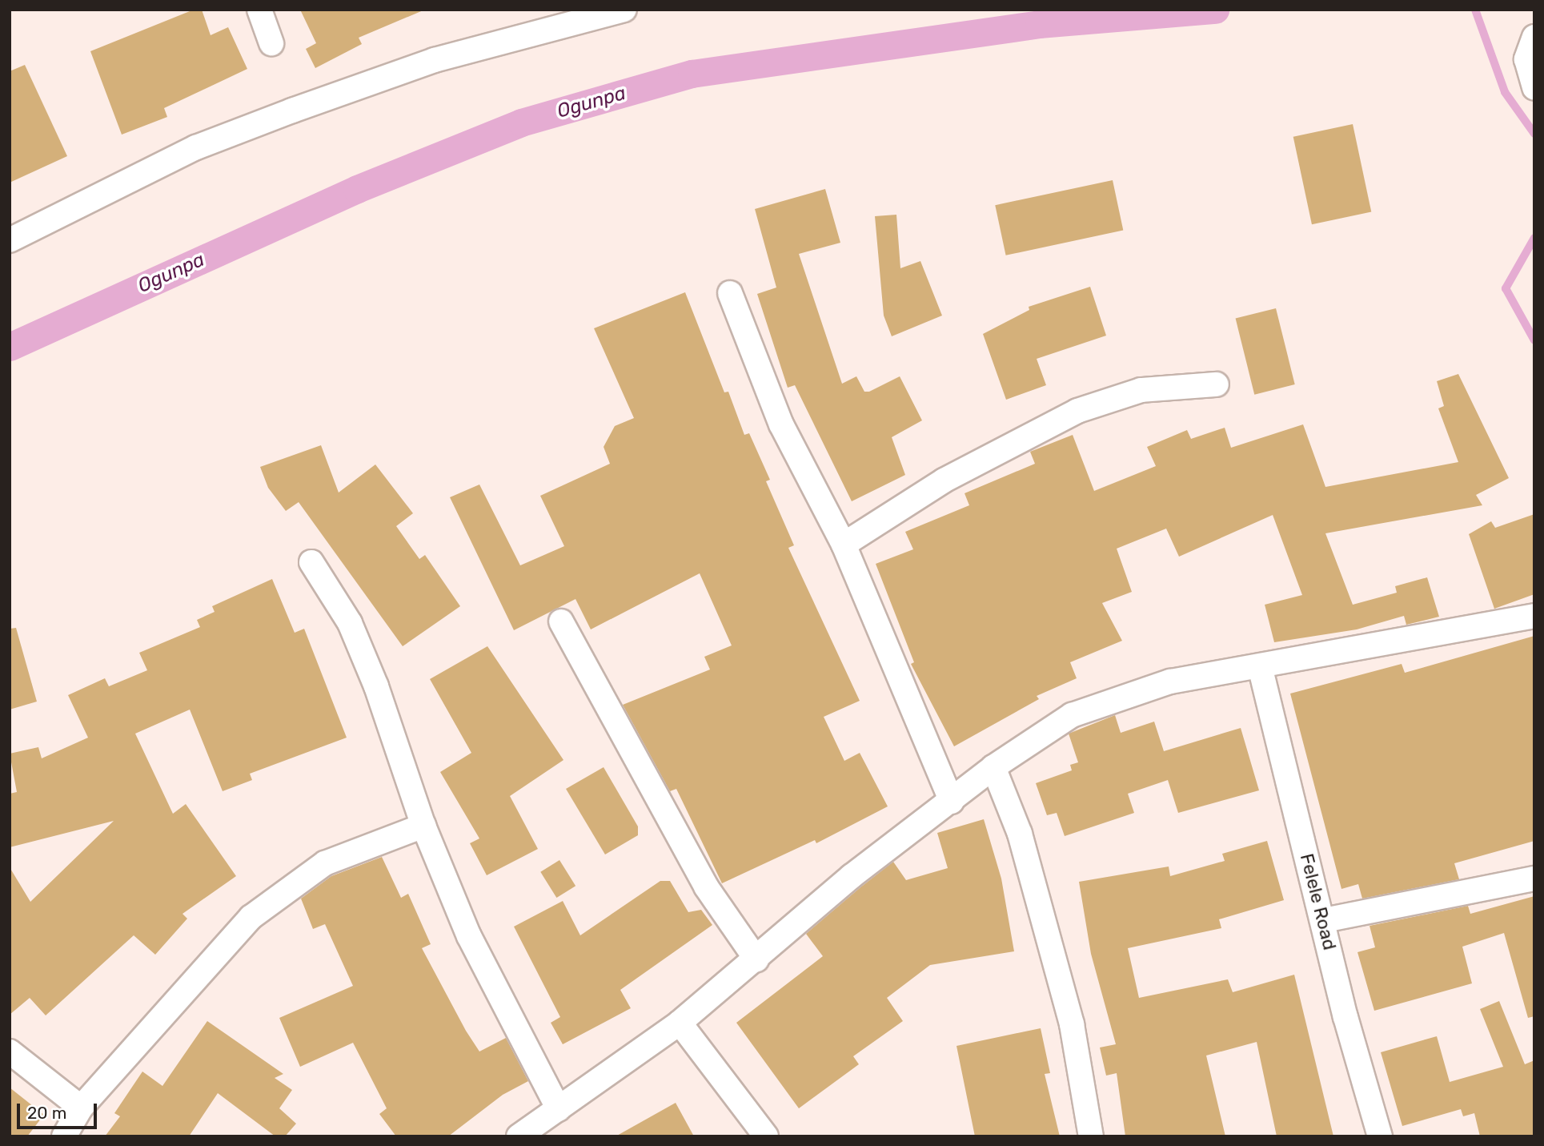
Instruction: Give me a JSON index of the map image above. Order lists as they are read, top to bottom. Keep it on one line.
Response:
{"streets":{"street":["Felele Road"]},"water":["Ogunpa"],"scale_bar":"20 m"}
